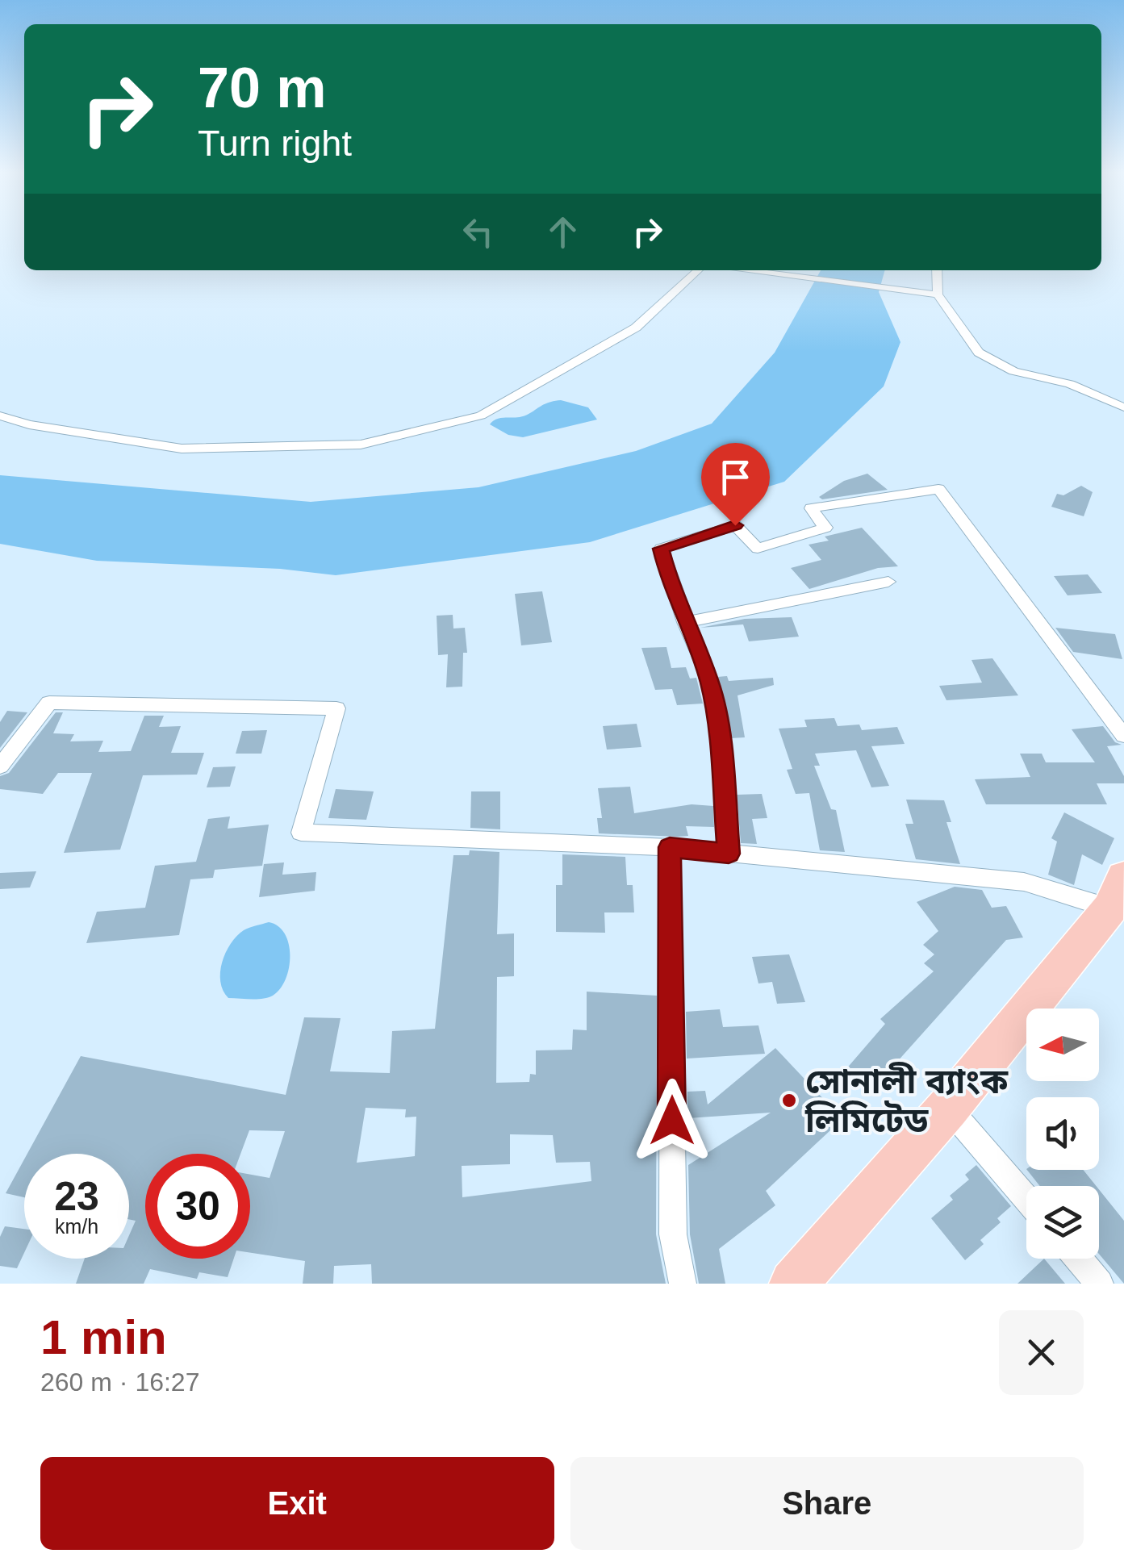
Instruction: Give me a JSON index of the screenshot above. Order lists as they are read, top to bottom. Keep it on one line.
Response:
{"places":["সোনালী ব্যাংক লিমিটেড"],"north":"left","page":{"turn":["70 m","Turn right"],"speed":"23 km/h","limit":"30","heading":["1 min","260 m · 16:27"],"buttons":["Exit","Share"]}}
